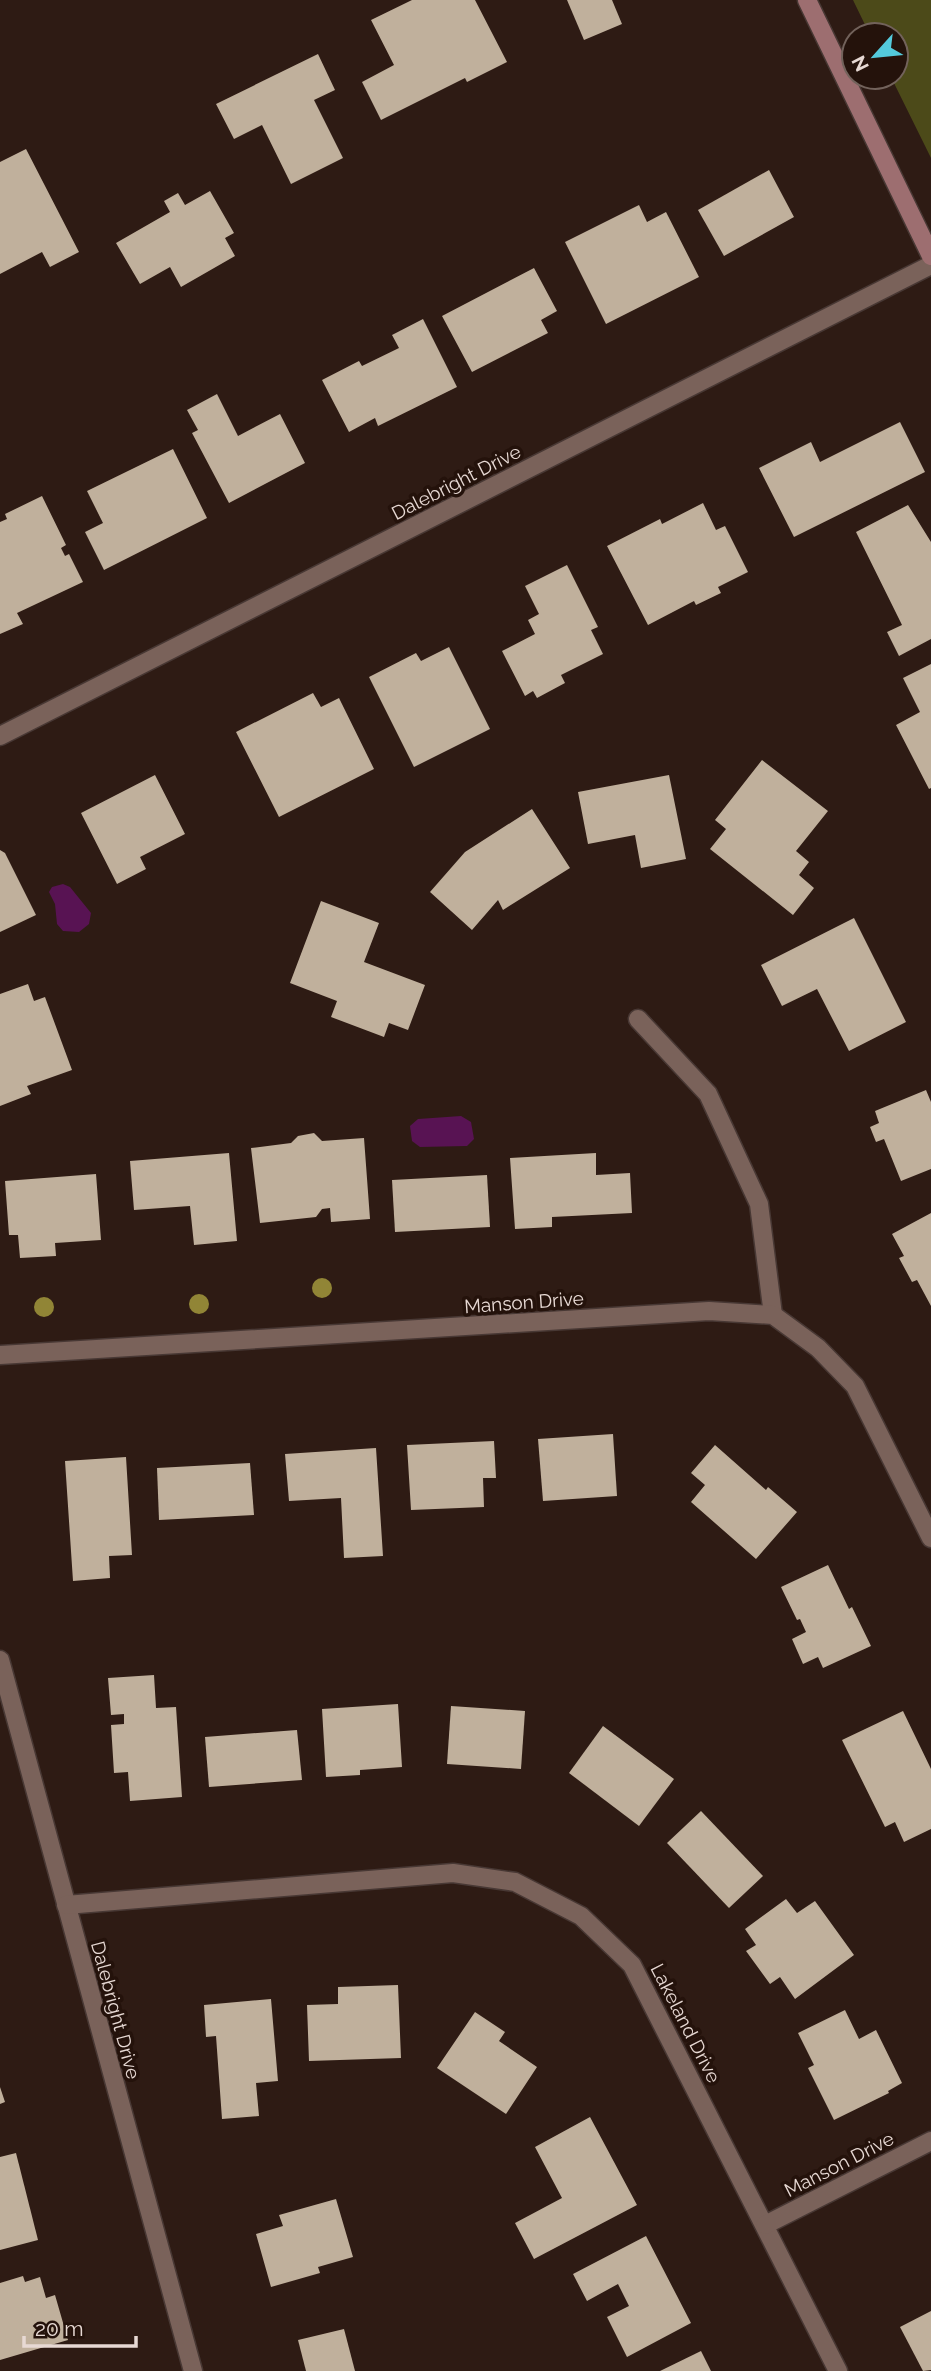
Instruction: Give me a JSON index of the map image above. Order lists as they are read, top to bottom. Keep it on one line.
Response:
{"streets":{"street":["Dalebright Drive","Manson Drive","Lakeland Drive"]},"crossings":[["Dalebright Drive","Lakeland Drive"],["Manson Drive","Lakeland Drive"]],"scale_bar":"20 m","north":"bottom left"}
